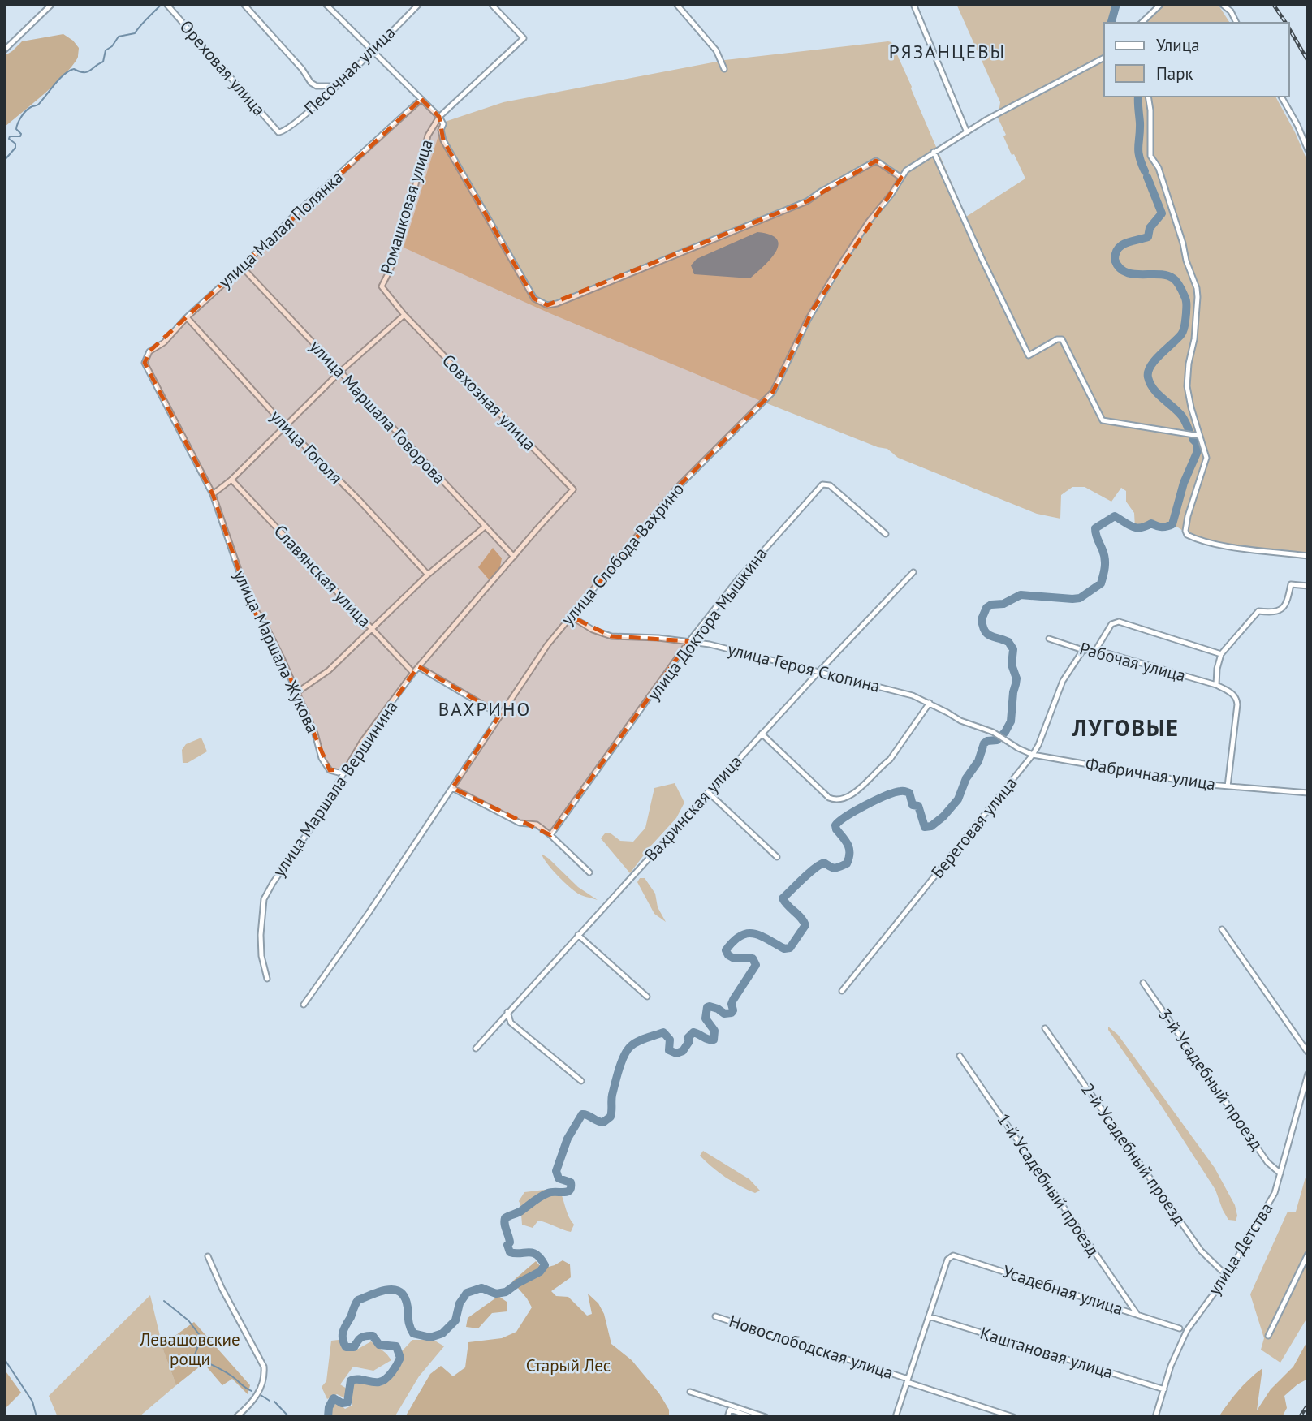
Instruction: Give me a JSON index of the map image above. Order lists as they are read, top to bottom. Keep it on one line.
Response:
{"streets":{"street":["Ореховая улица","Песочная улица","Ромашковая улица","улица Малая Полянка","Совхозная улица","улица Маршала Говорова","улица Гоголя","улица Слобода Вахрино","Славянская улица","улица Доктора Мышкина","улица Маршала Жукова","Рабочая улица","улица Героя Скопина","Фабричная улица","улица Маршала Вершинина","Вахринская улица","Береговая улица","3-й Усадебный проезд","2-й Усадебный проезд","1-й Усадебный проезд","улица Детства","Усадебная улица","Новослободская улица","Каштановая улица"]},"crossings":[["Ореховая улица","Песочная улица"],["Ромашковая улица","Совхозная улица"],["улица Малая Полянка","улица Маршала Говорова"],["улица Малая Полянка","улица Гоголя"],["улица Малая Полянка","улица Маршала Жукова"],["Совхозная улица","улица Маршала Вершинина"],["улица Маршала Говорова","улица Маршала Вершинина"],["улица Слобода Вахрино","улица Героя Скопина"],["Славянская улица","улица Маршала Вершинина"],["улица Доктора Мышкина","улица Героя Скопина"],["улица Маршала Жукова","улица Маршала Вершинина"],["Рабочая улица","Береговая улица"],["улица Героя Скопина","Фабричная улица"],["улица Героя Скопина","Вахринская улица"],["Фабричная улица","Береговая улица"],["3-й Усадебный проезд","улица Детства"],["2-й Усадебный проезд","улица Детства"],["1-й Усадебный проезд","Усадебная улица"],["улица Детства","Каштановая улица"],["Усадебная улица","Каштановая улица"]],"districts":["РЯЗАНЦЕВЫ","ВАХРИНО","ЛУГОВЫЕ"],"parks":["Левашовские рощи","Старый Лес"],"legend":["Улица","Парк"]}
